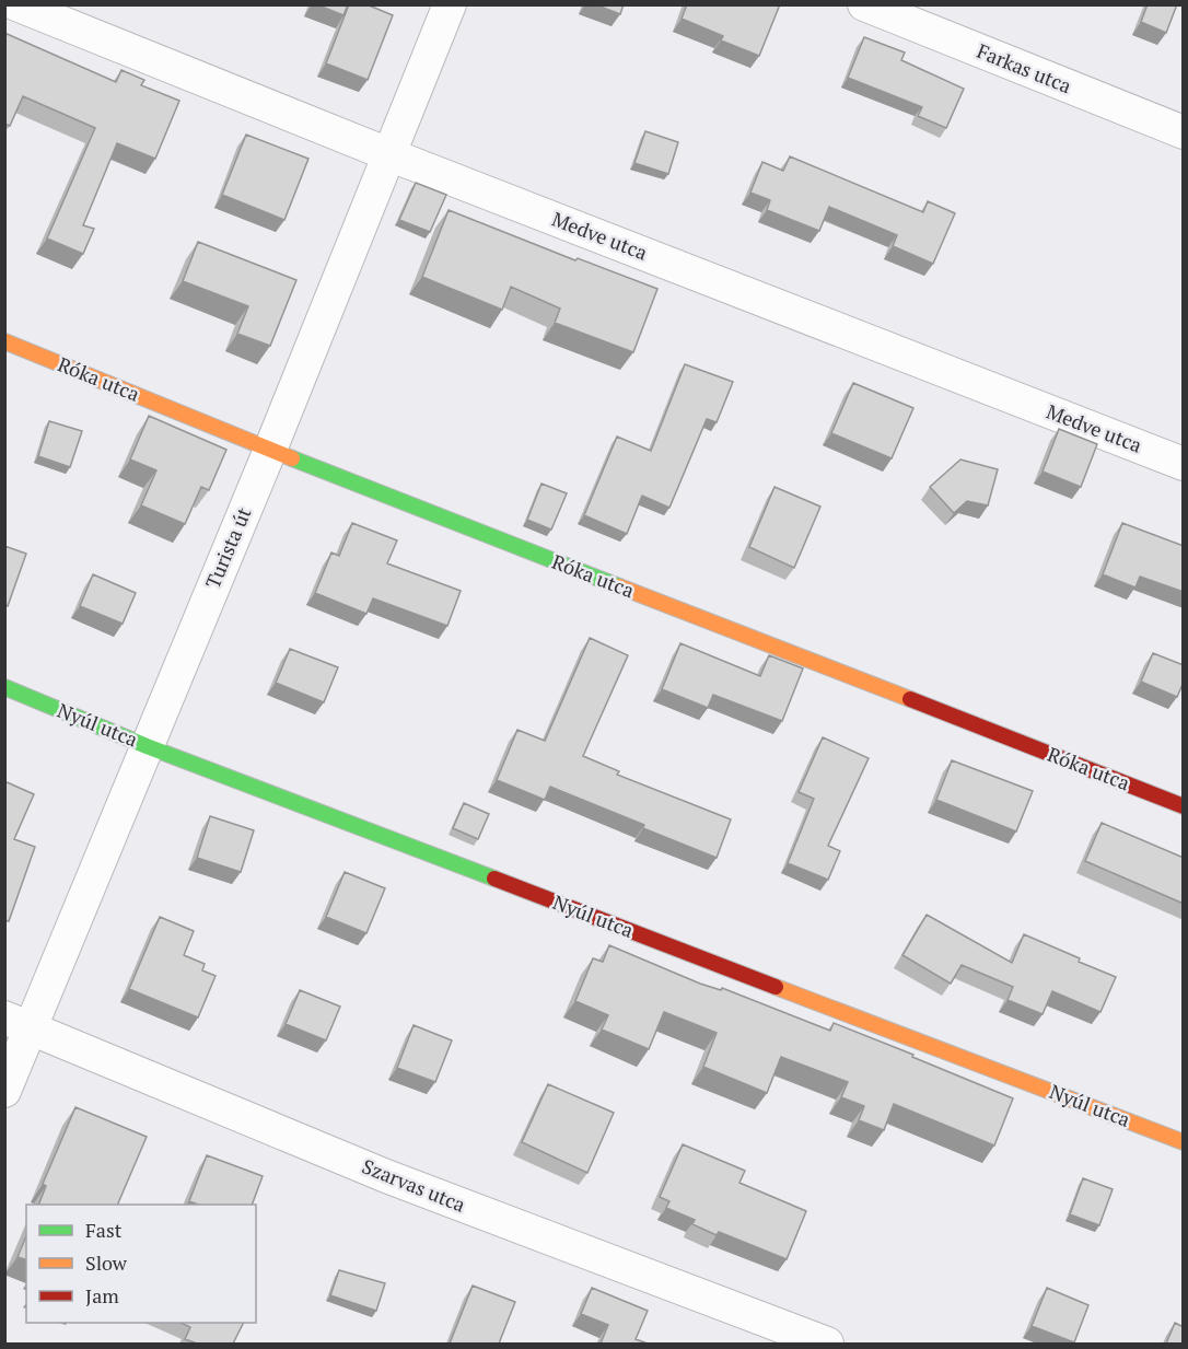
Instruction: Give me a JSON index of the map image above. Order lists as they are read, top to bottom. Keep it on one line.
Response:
{"streets":{"street":["Farkas utca","Medve utca","Róka utca","Turista út","Nyúl utca","Szarvas utca"]},"crossings":[["Medve utca","Turista út"],["Róka utca","Turista út"],["Turista út","Nyúl utca"],["Turista út","Szarvas utca"]],"legend":["Fast","Slow","Jam"]}
